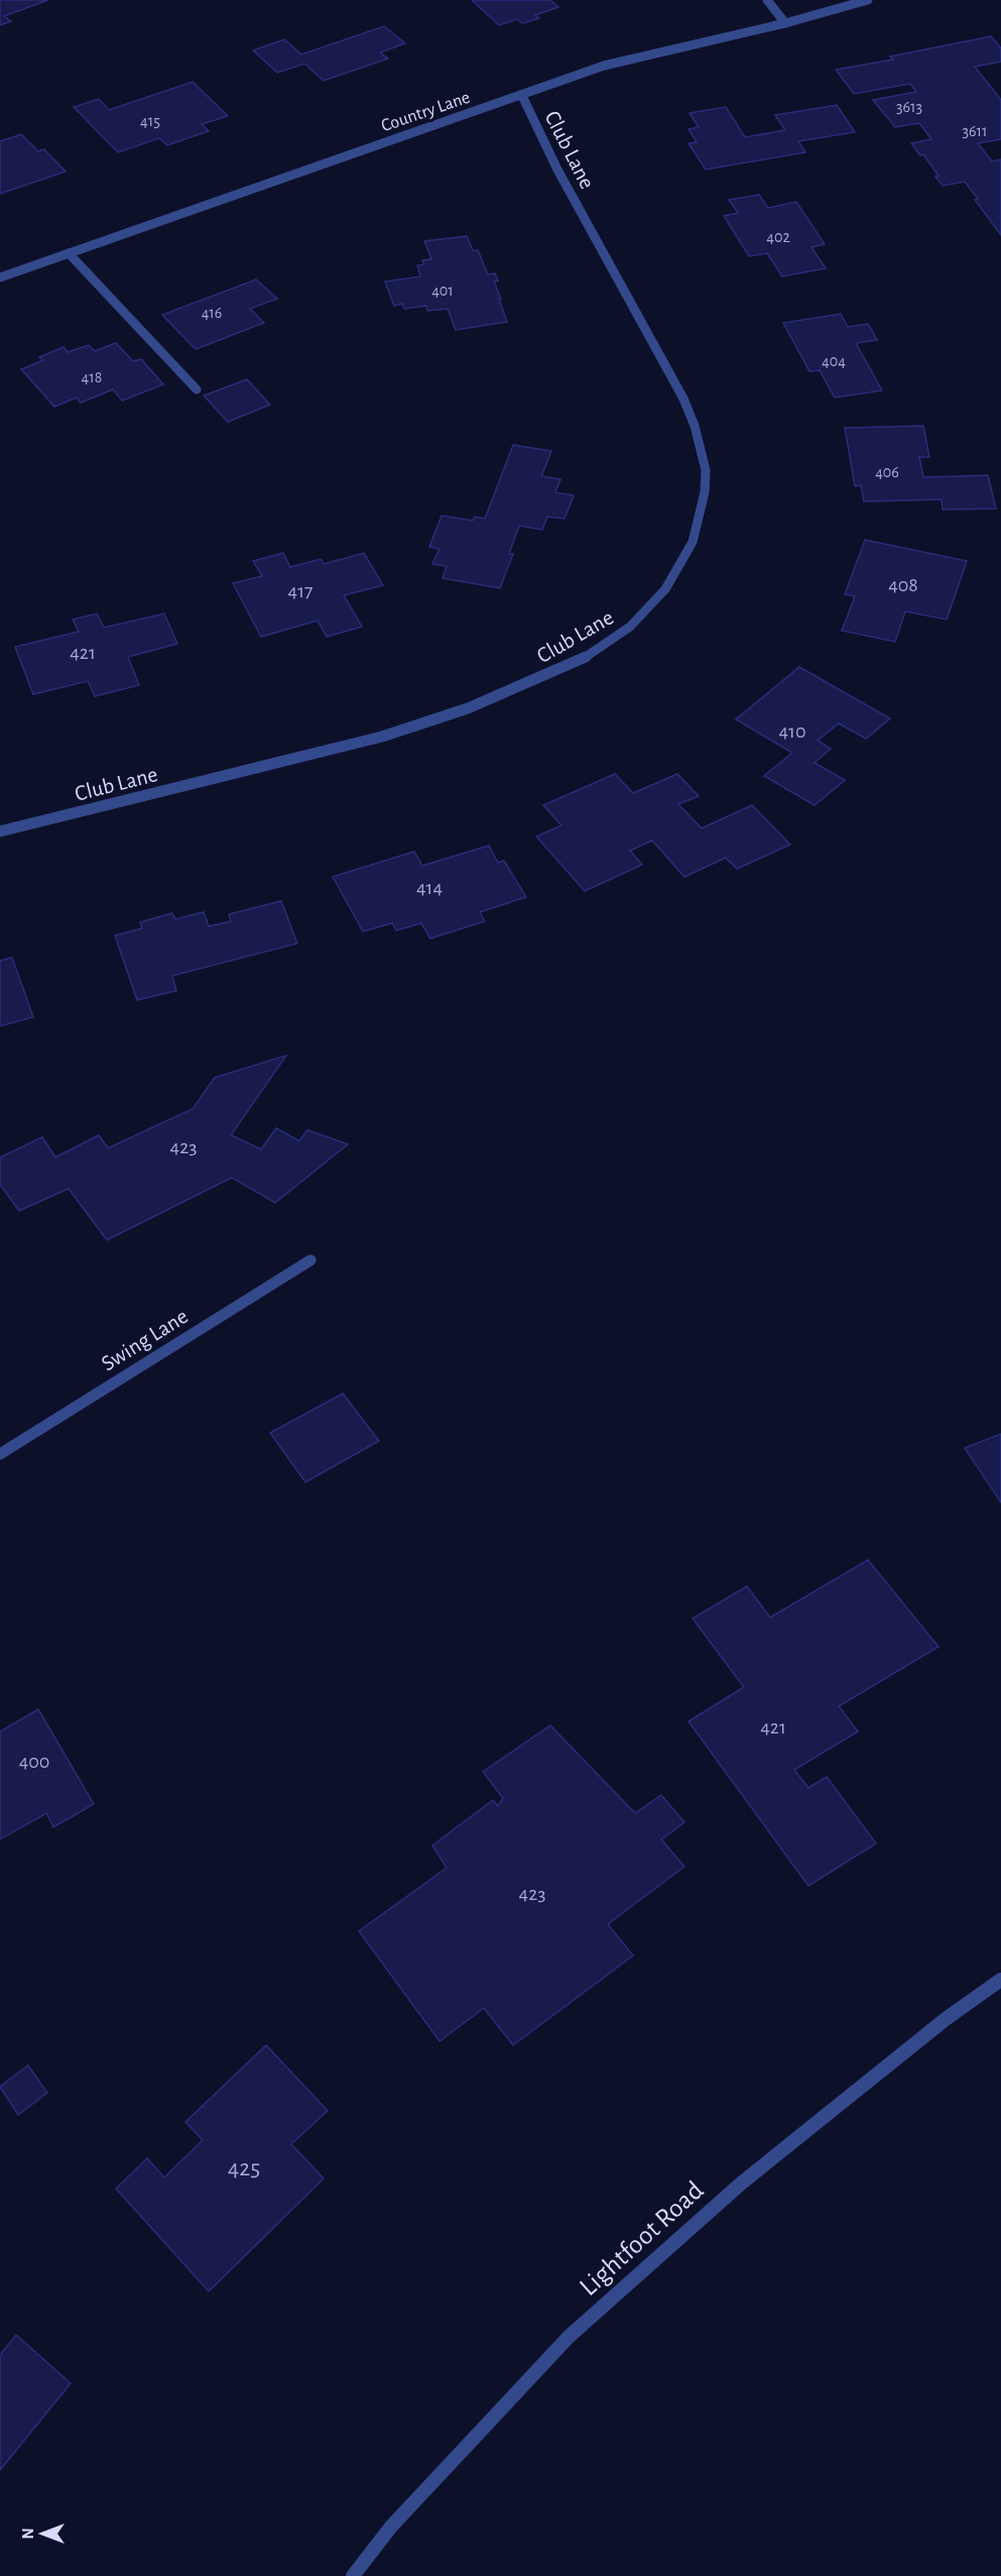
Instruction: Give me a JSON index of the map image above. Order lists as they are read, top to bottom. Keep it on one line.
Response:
{"streets":{"street":["Country Lane","Club Lane","Swing Lane","Lightfoot Road"]},"crossings":[["Country Lane","Club Lane"]],"house_numbers":["3613","415","3611","402","401","416","404","418","406","408","417","421","410","414","423","421","400","423","425"],"north":"left"}
